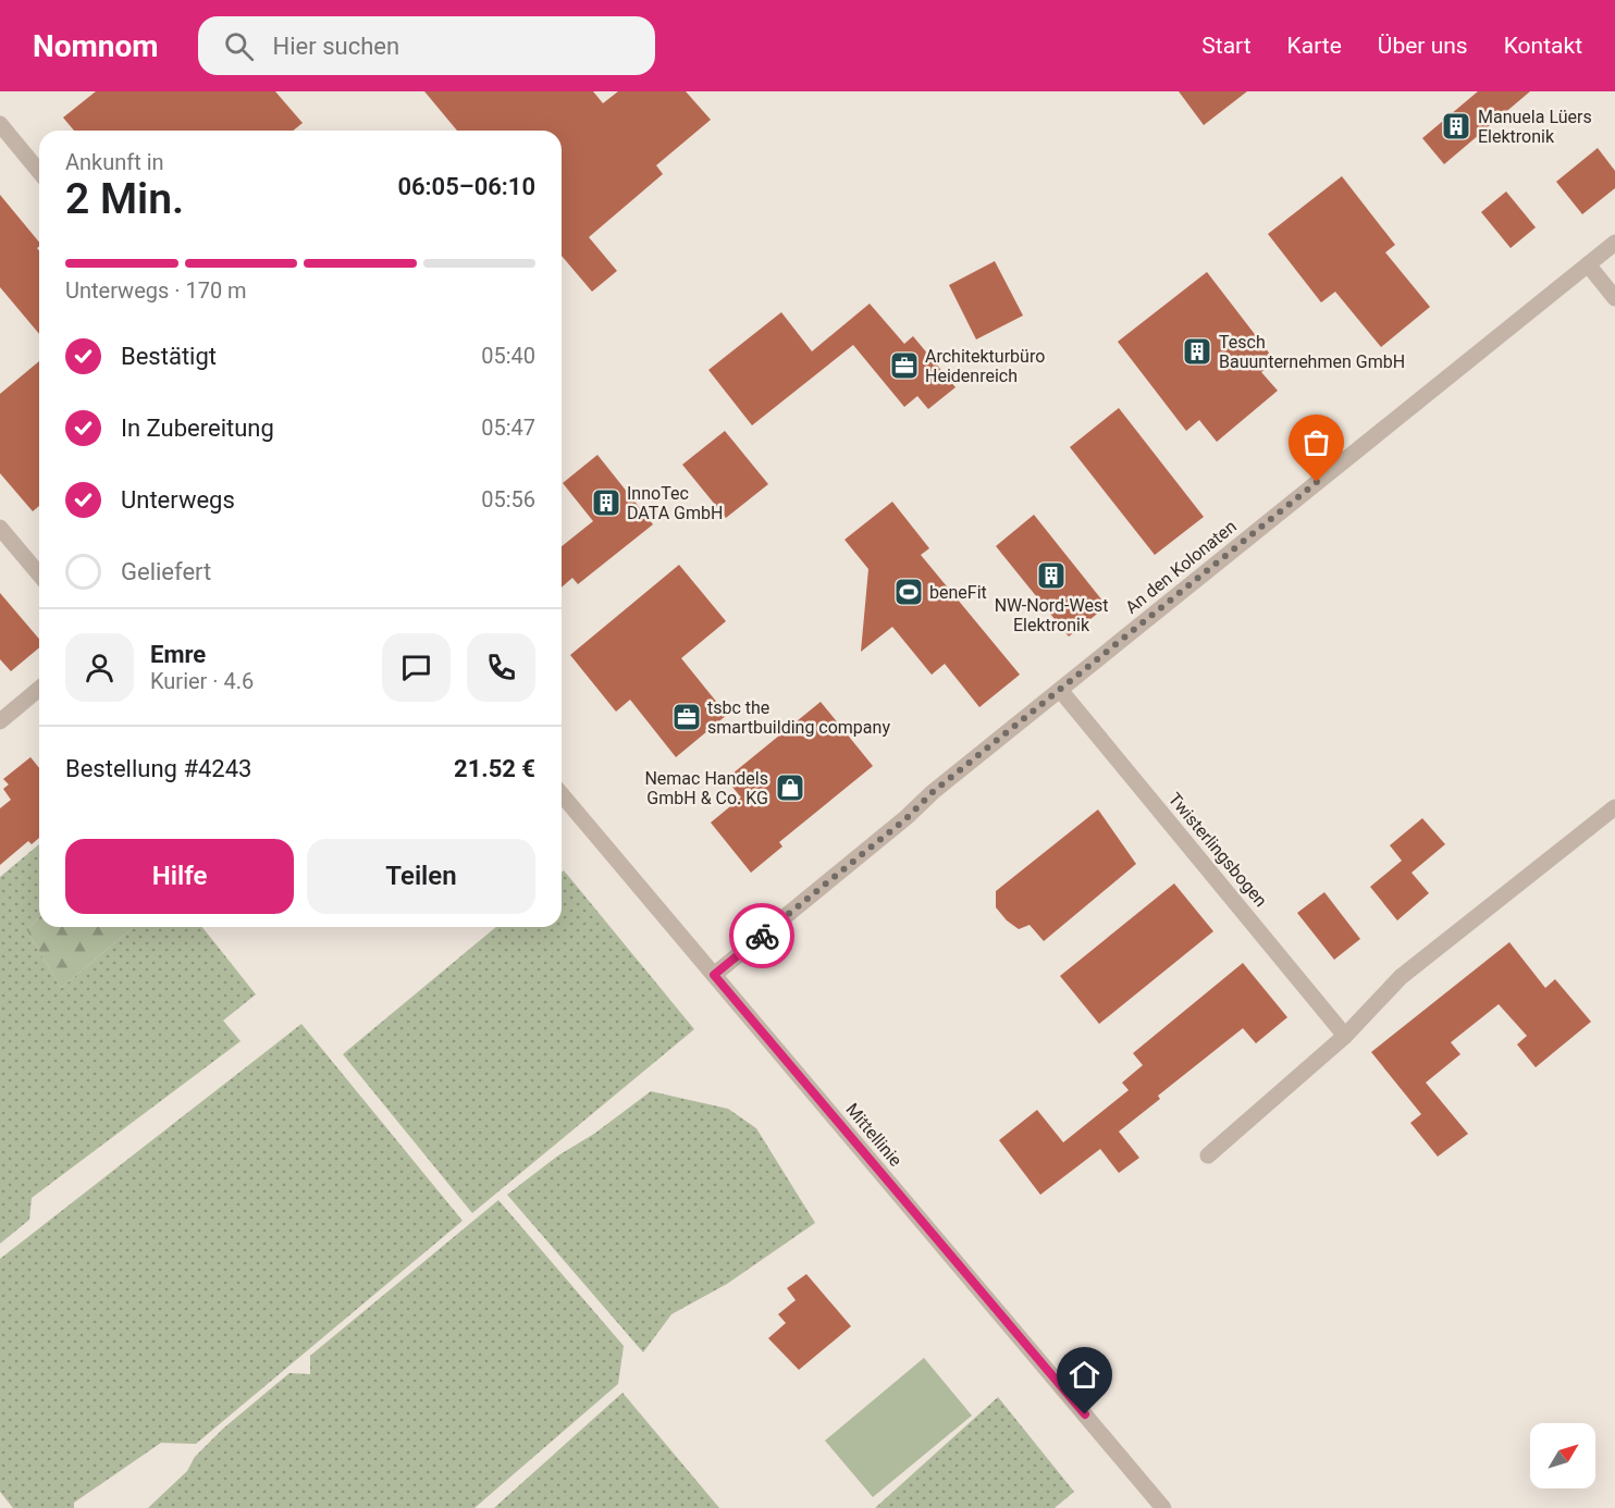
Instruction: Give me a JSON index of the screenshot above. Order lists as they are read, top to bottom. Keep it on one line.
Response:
{"streets":{"street":["An den Kolonaten","Twisterlingsbogen","Mittellinie"]},"crossings":[["An den Kolonaten","Twisterlingsbogen"],["An den Kolonaten","Mittellinie"]],"places":{"building":["Manuela Lüers Elektronik","Tesch Bauunternehmen GmbH","InnoTec DATA GmbH","NW-Nord-West Elektronik"],"office":["Architekturbüro Heidenreich","tsbc the smartbuilding company"],"sports":["beneFit"],"shop":["Nemac Handels GmbH & Co. KG"]},"north":"top right","page":{"header":"Nomnom","search":"Hier suchen","nav":["Start","Karte","Über uns","Kontakt"],"heading":["2 Min.","Ankunft in","06:05–06:10"],"panel":["Emre","Kurier · 4.6","Bestellung #4243","21.52 €"],"bar":"Unterwegs · 170 m","list":[["Bestätigt","05:40"],["In Zubereitung","05:47"],["Unterwegs","05:56"],"Geliefert"],"buttons":["Hilfe","Teilen"]}}
